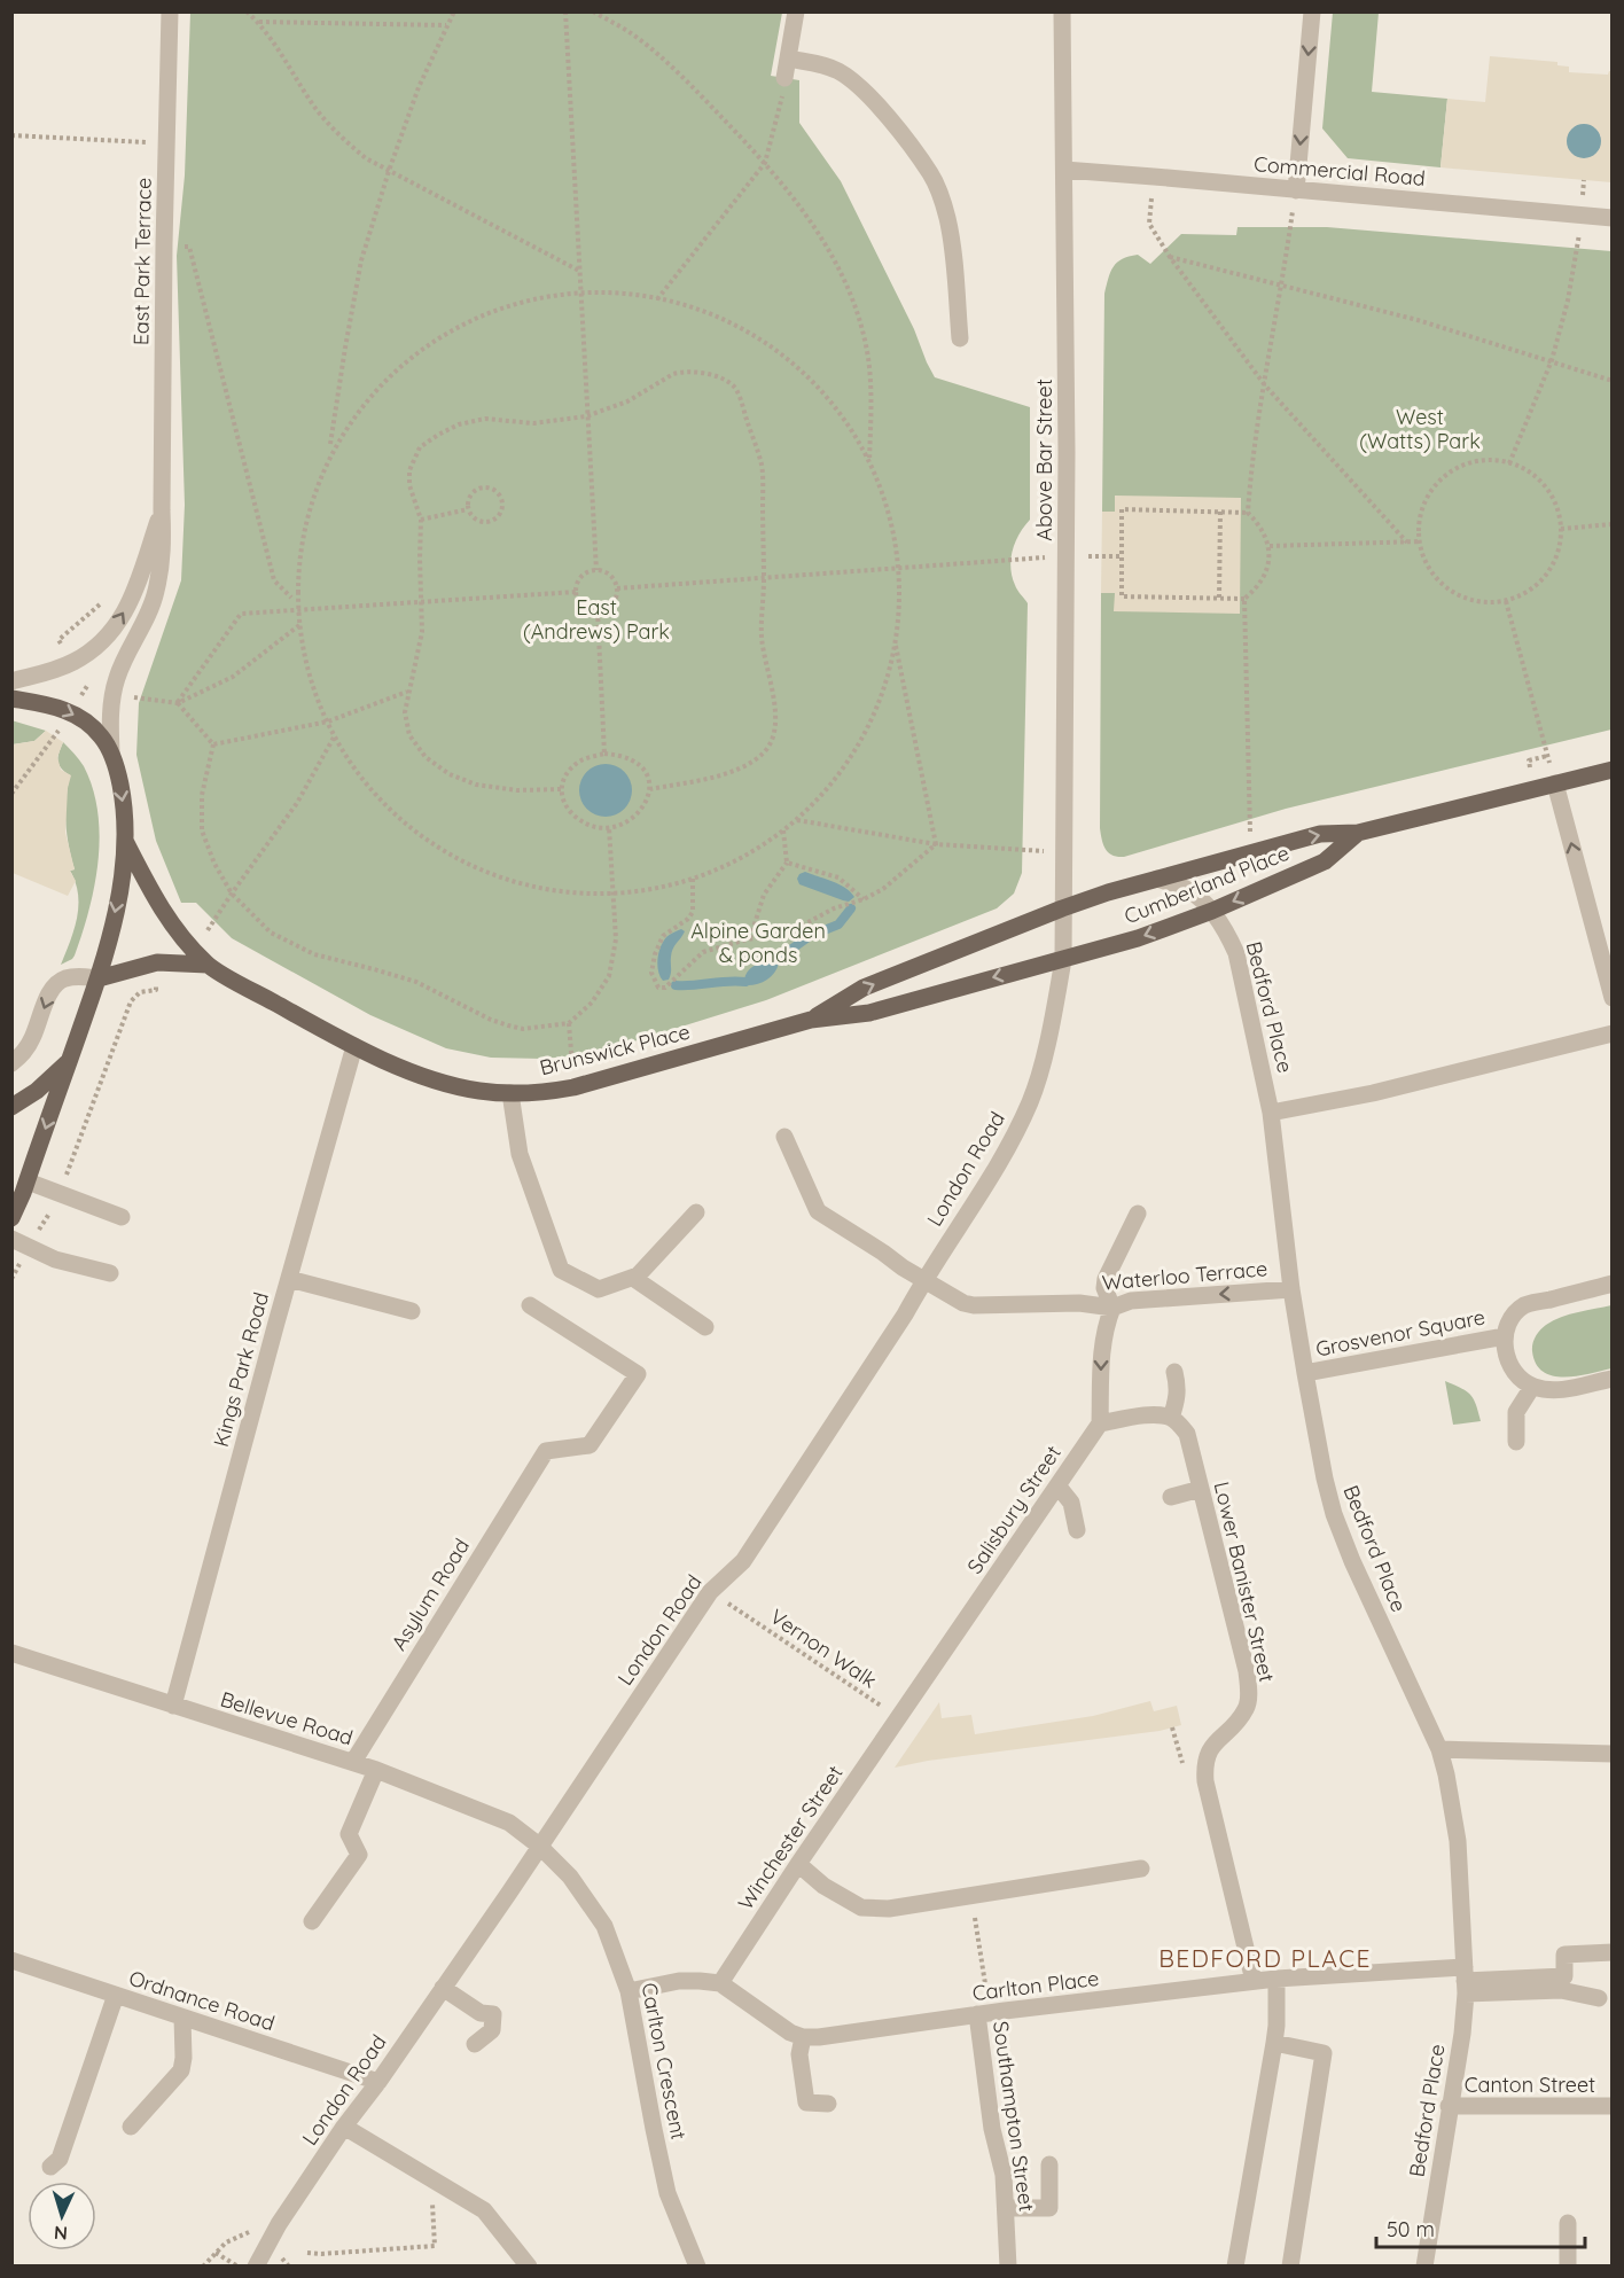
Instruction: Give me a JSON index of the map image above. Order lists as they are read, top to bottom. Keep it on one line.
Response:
{"streets":{"main road":["Cumberland Place","Brunswick Place"],"street":["Commercial Road","East Park Terrace","Above Bar Street","Bedford Place","London Road","Waterloo Terrace","Grosvenor Square","Kings Park Road","Salisbury Street","Lower Banister Street","Asylum Road","Bellevue Road","Winchester Street","Carlton Place","Ordnance Road","Carlton Crescent","Canton Street","Southampton Street"],"path":["Vernon Walk"]},"crossings":[["Commercial Road","Above Bar Street"],["Above Bar Street","Cumberland Place"],["Above Bar Street","Brunswick Place"],["Above Bar Street","London Road"],["Cumberland Place","Bedford Place"],["Cumberland Place","Brunswick Place"],["Cumberland Place","London Road"],["Bedford Place","Waterloo Terrace"],["Bedford Place","Grosvenor Square"],["Bedford Place","Carlton Place"],["Bedford Place","Canton Street"],["Brunswick Place","London Road"],["Brunswick Place","Kings Park Road"],["London Road","Waterloo Terrace"],["London Road","Vernon Walk"],["London Road","Bellevue Road"],["London Road","Ordnance Road"],["London Road","Carlton Crescent"],["Kings Park Road","Bellevue Road"],["Salisbury Street","Vernon Walk"],["Salisbury Street","Winchester Street"],["Lower Banister Street","Carlton Place"],["Asylum Road","Bellevue Road"],["Vernon Walk","Winchester Street"],["Bellevue Road","Carlton Crescent"],["Carlton Place","Southampton Street"]],"districts":["BEDFORD PLACE"],"parks":["West (Watts) Park","East (Andrews) Park","Alpine Garden & ponds"],"scale_bar":"50 m","north":"bottom"}
